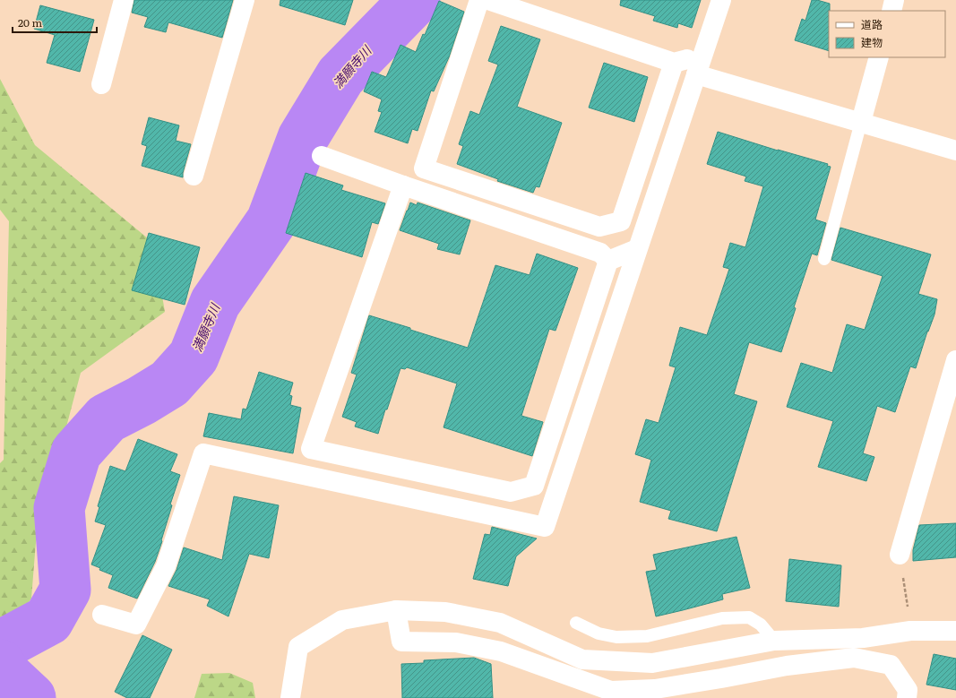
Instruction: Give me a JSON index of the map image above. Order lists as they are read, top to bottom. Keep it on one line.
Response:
{"water":["満願寺川"],"legend":["道路","建物"],"scale_bar":"20 m"}
